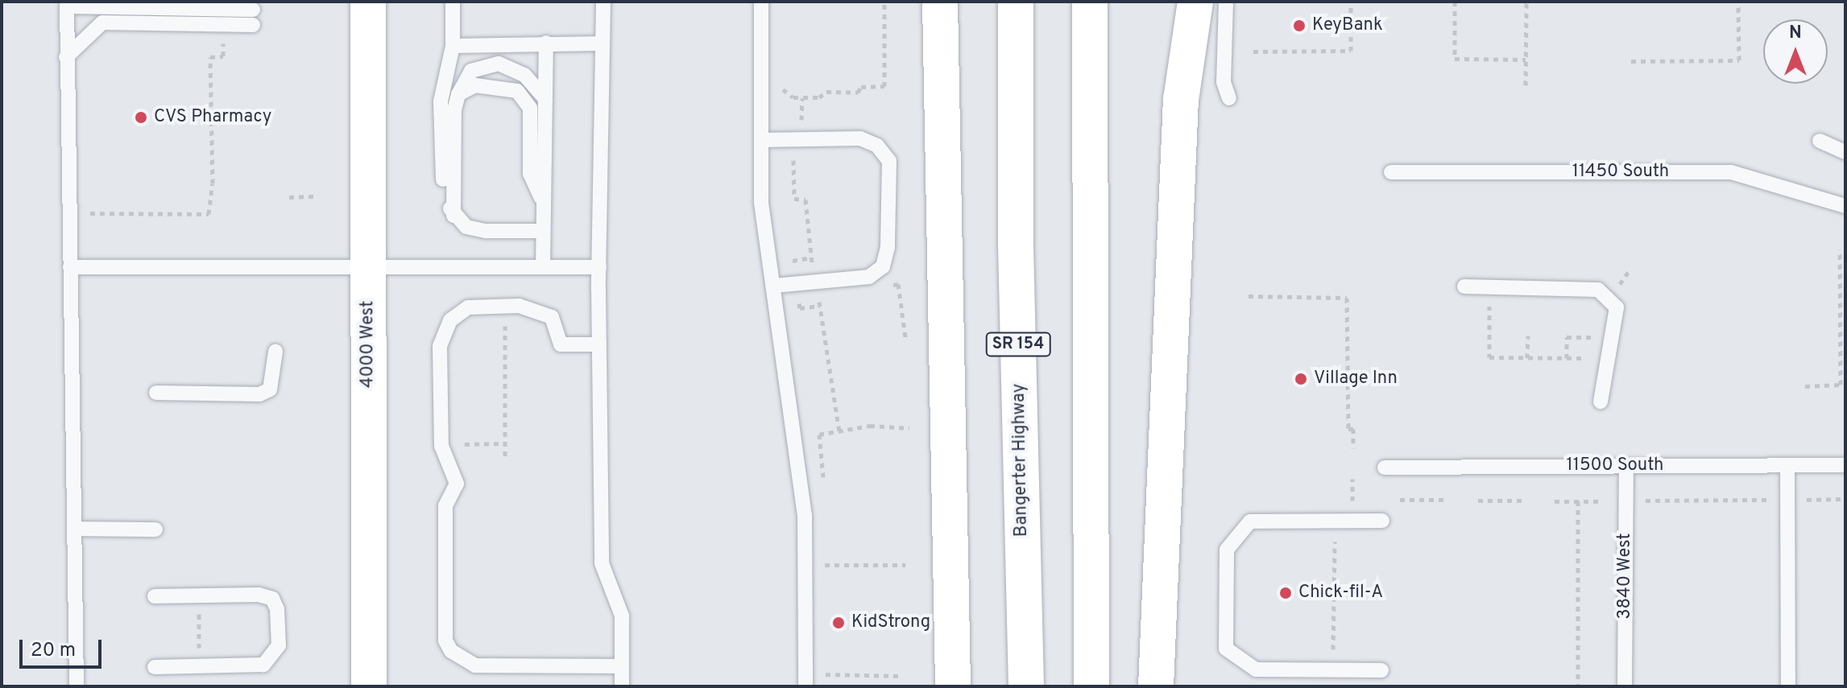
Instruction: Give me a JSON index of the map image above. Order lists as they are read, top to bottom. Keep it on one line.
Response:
{"streets":{"main road":["4000 West","SR 154","Bangerter Highway"],"lane":["11450 South","11500 South","3840 West"]},"crossings":[["11500 South","3840 West"]],"places":["KeyBank","CVS Pharmacy","Village Inn","Chick-fil-A","KidStrong"],"scale_bar":"20 m","north":"top"}
